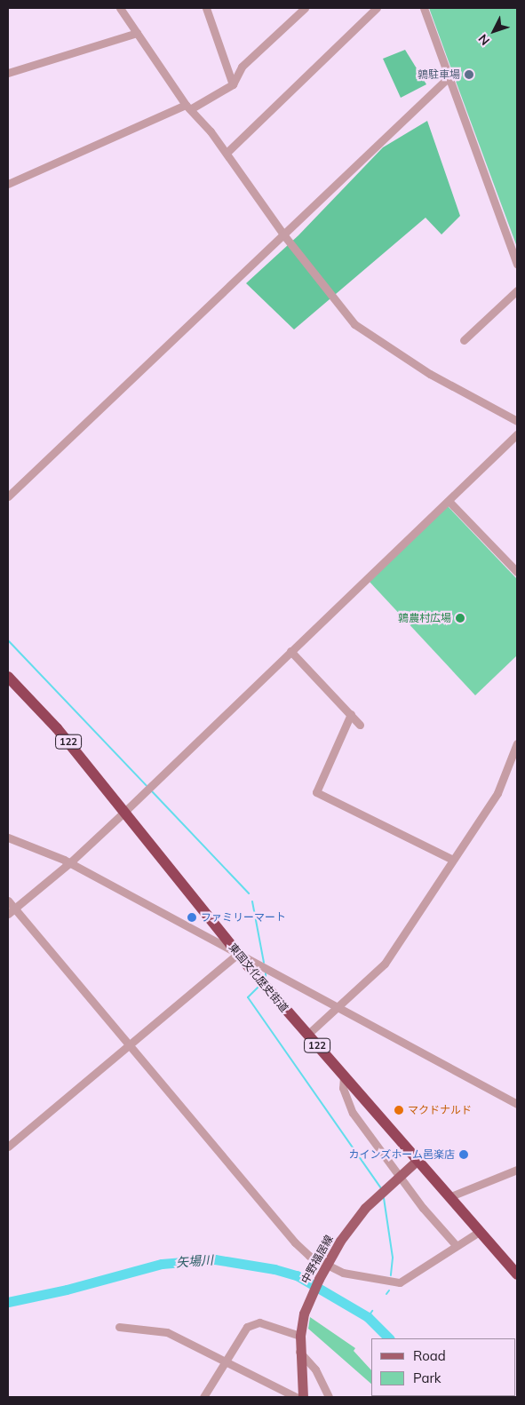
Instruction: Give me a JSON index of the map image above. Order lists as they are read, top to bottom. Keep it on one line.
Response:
{"streets":{"highway":["122","東国文化歴史街道"],"main road":["中野福居線"]},"crossings":[["東国文化歴史街道","中野福居線"]],"water":["矢場川"],"places":["鶉駐車場","鶉農村広場","ファミリーマート","マクドナルド","カインズホーム邑楽店"],"legend":["Road","Park"],"north":"bottom left"}
